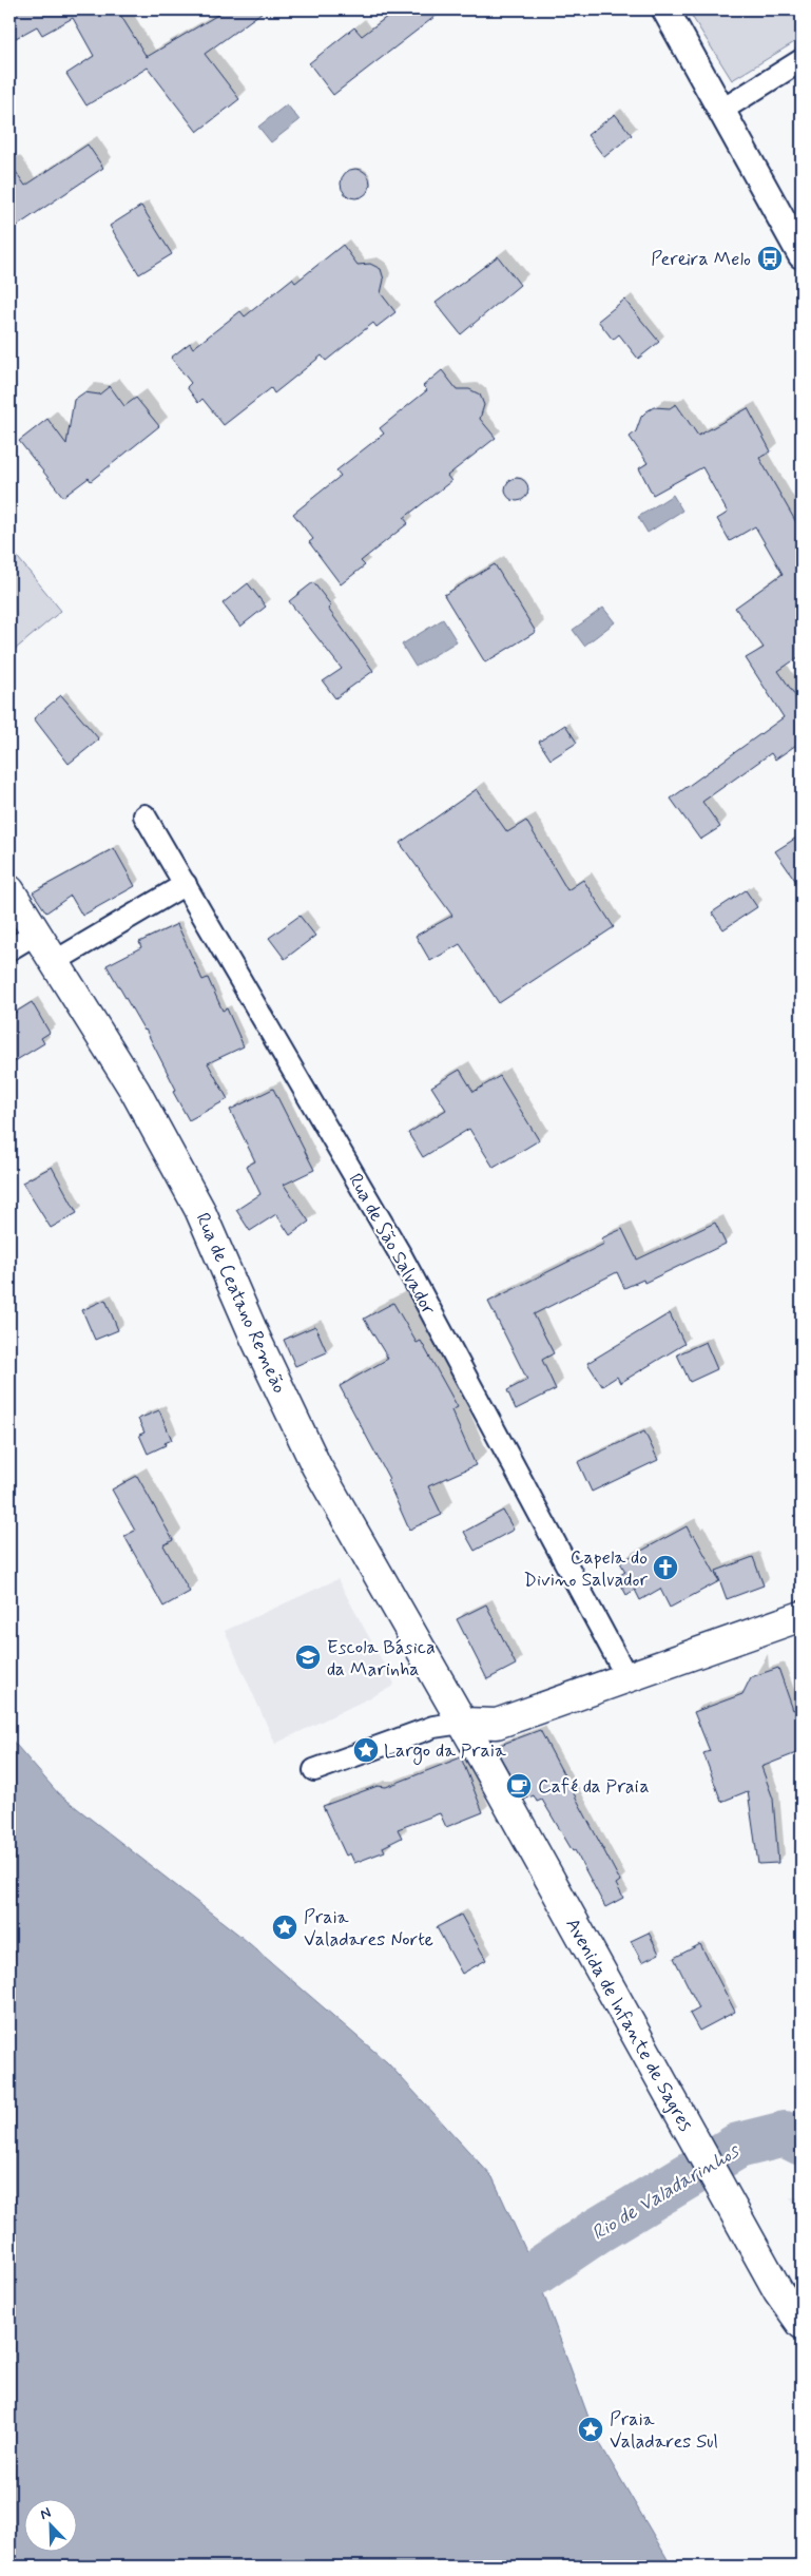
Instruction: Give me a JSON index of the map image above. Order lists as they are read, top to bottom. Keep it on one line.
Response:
{"streets":{"main road":["Rua de Ceatano Remeão","Avenida de Infante de Sagres"],"street":["Rua de São Salvador"]},"crossings":[["Rua de Ceatano Remeão","Avenida de Infante de Sagres"]],"water":["Rio de Valadarinhos"],"places":{"bus stop":["Pereira Melo"],"church":["Capela do Divino Salvador"],"school or university":["Escola Básica da Marinha"],"place":["Largo da Praia","Praia Valadares Norte","Praia Valadares Sul"],"cafe":["Café da Praia"]},"north":"top left"}
